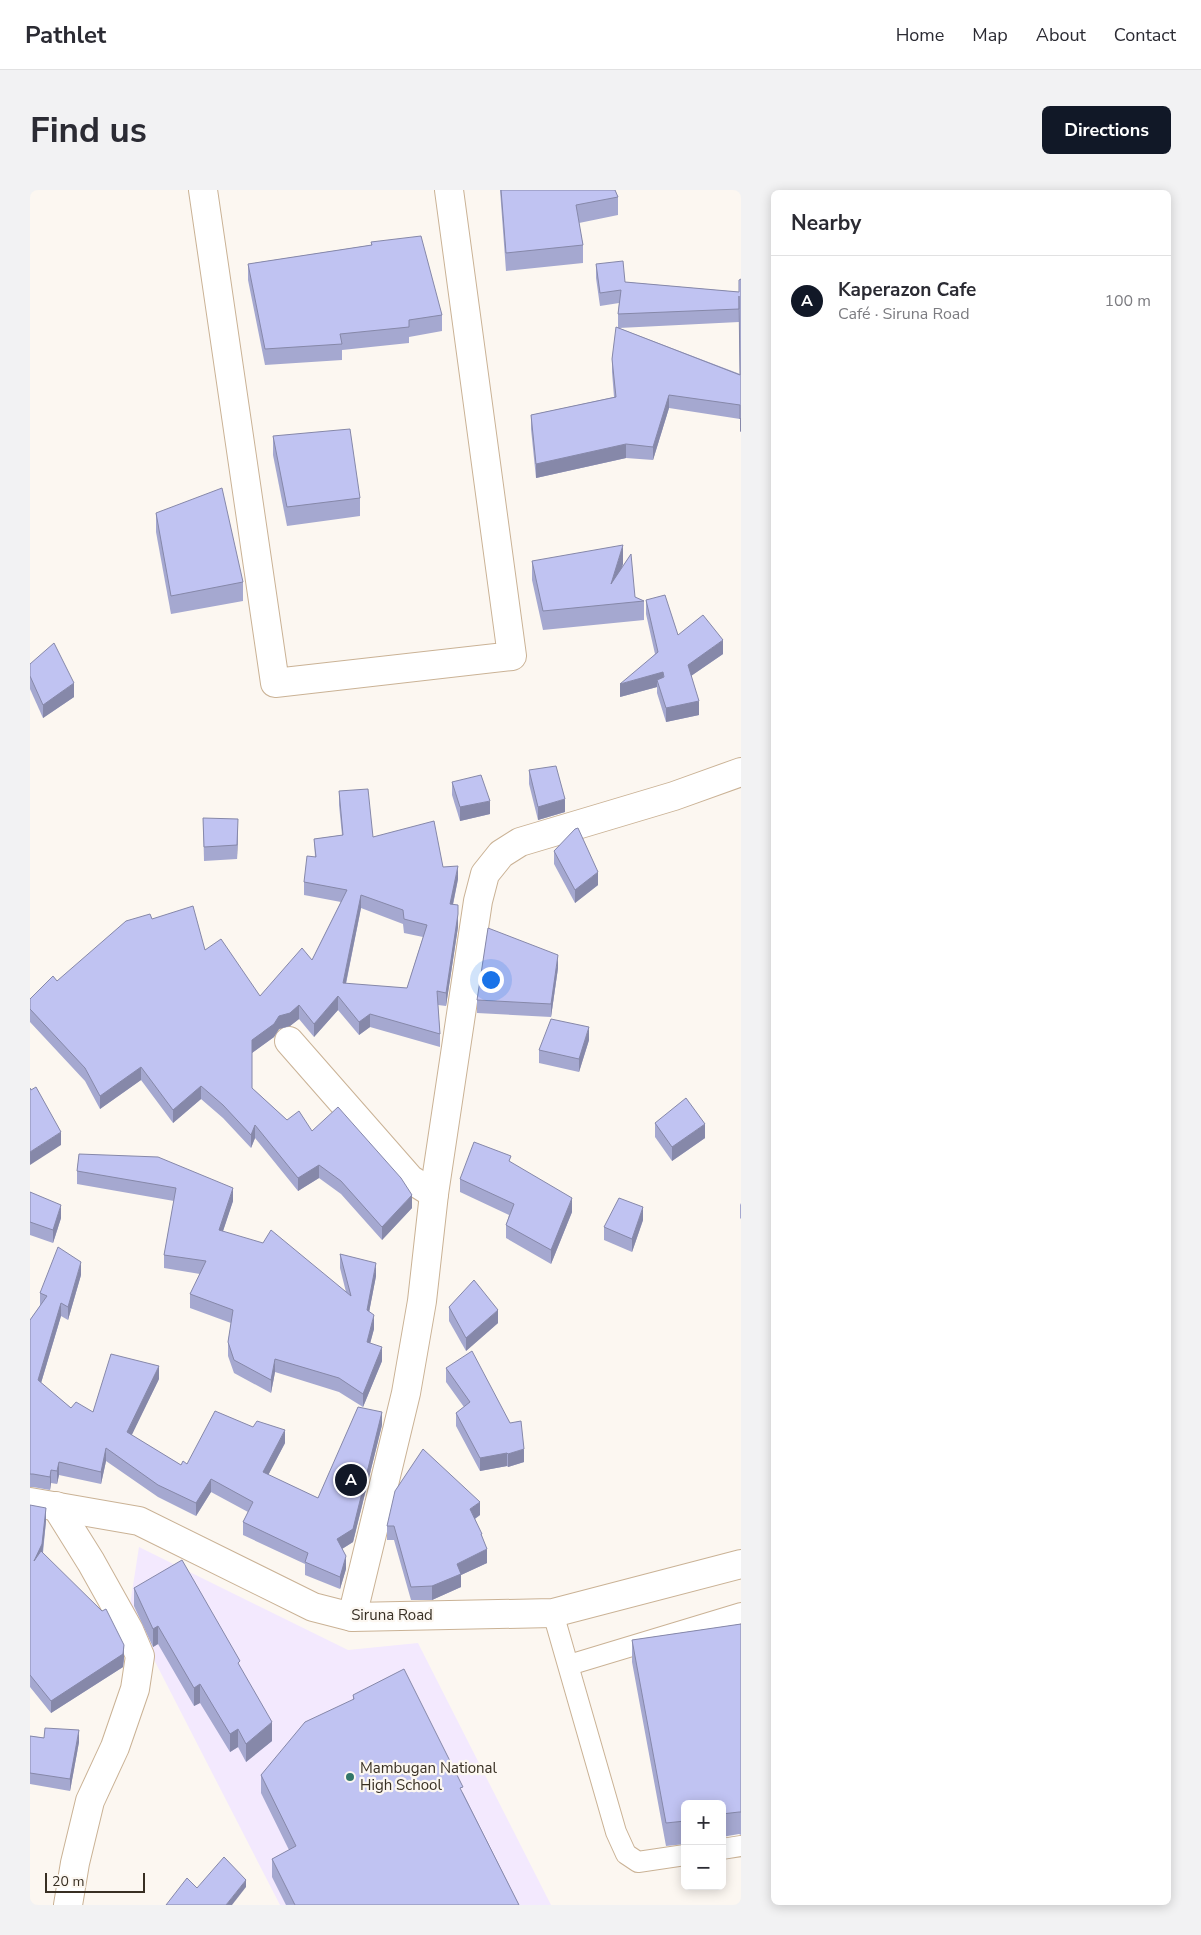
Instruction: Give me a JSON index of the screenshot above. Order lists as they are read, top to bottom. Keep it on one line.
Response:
{"streets":{"street":["Siruna Road"]},"places":["Mambugan National High School"],"scale_bar":"20 m","page":{"header":"Pathlet","nav":["Home","Map","About","Contact"],"buttons":"Directions","title":"Find us","heading":"Nearby","list":[{"mark":"A","name":"Kaperazon Cafe","note":"Café · Siruna Road","value":"100 m"}],"pins":"A","map_buttons":["+","−"],"scale":"20 m"}}
